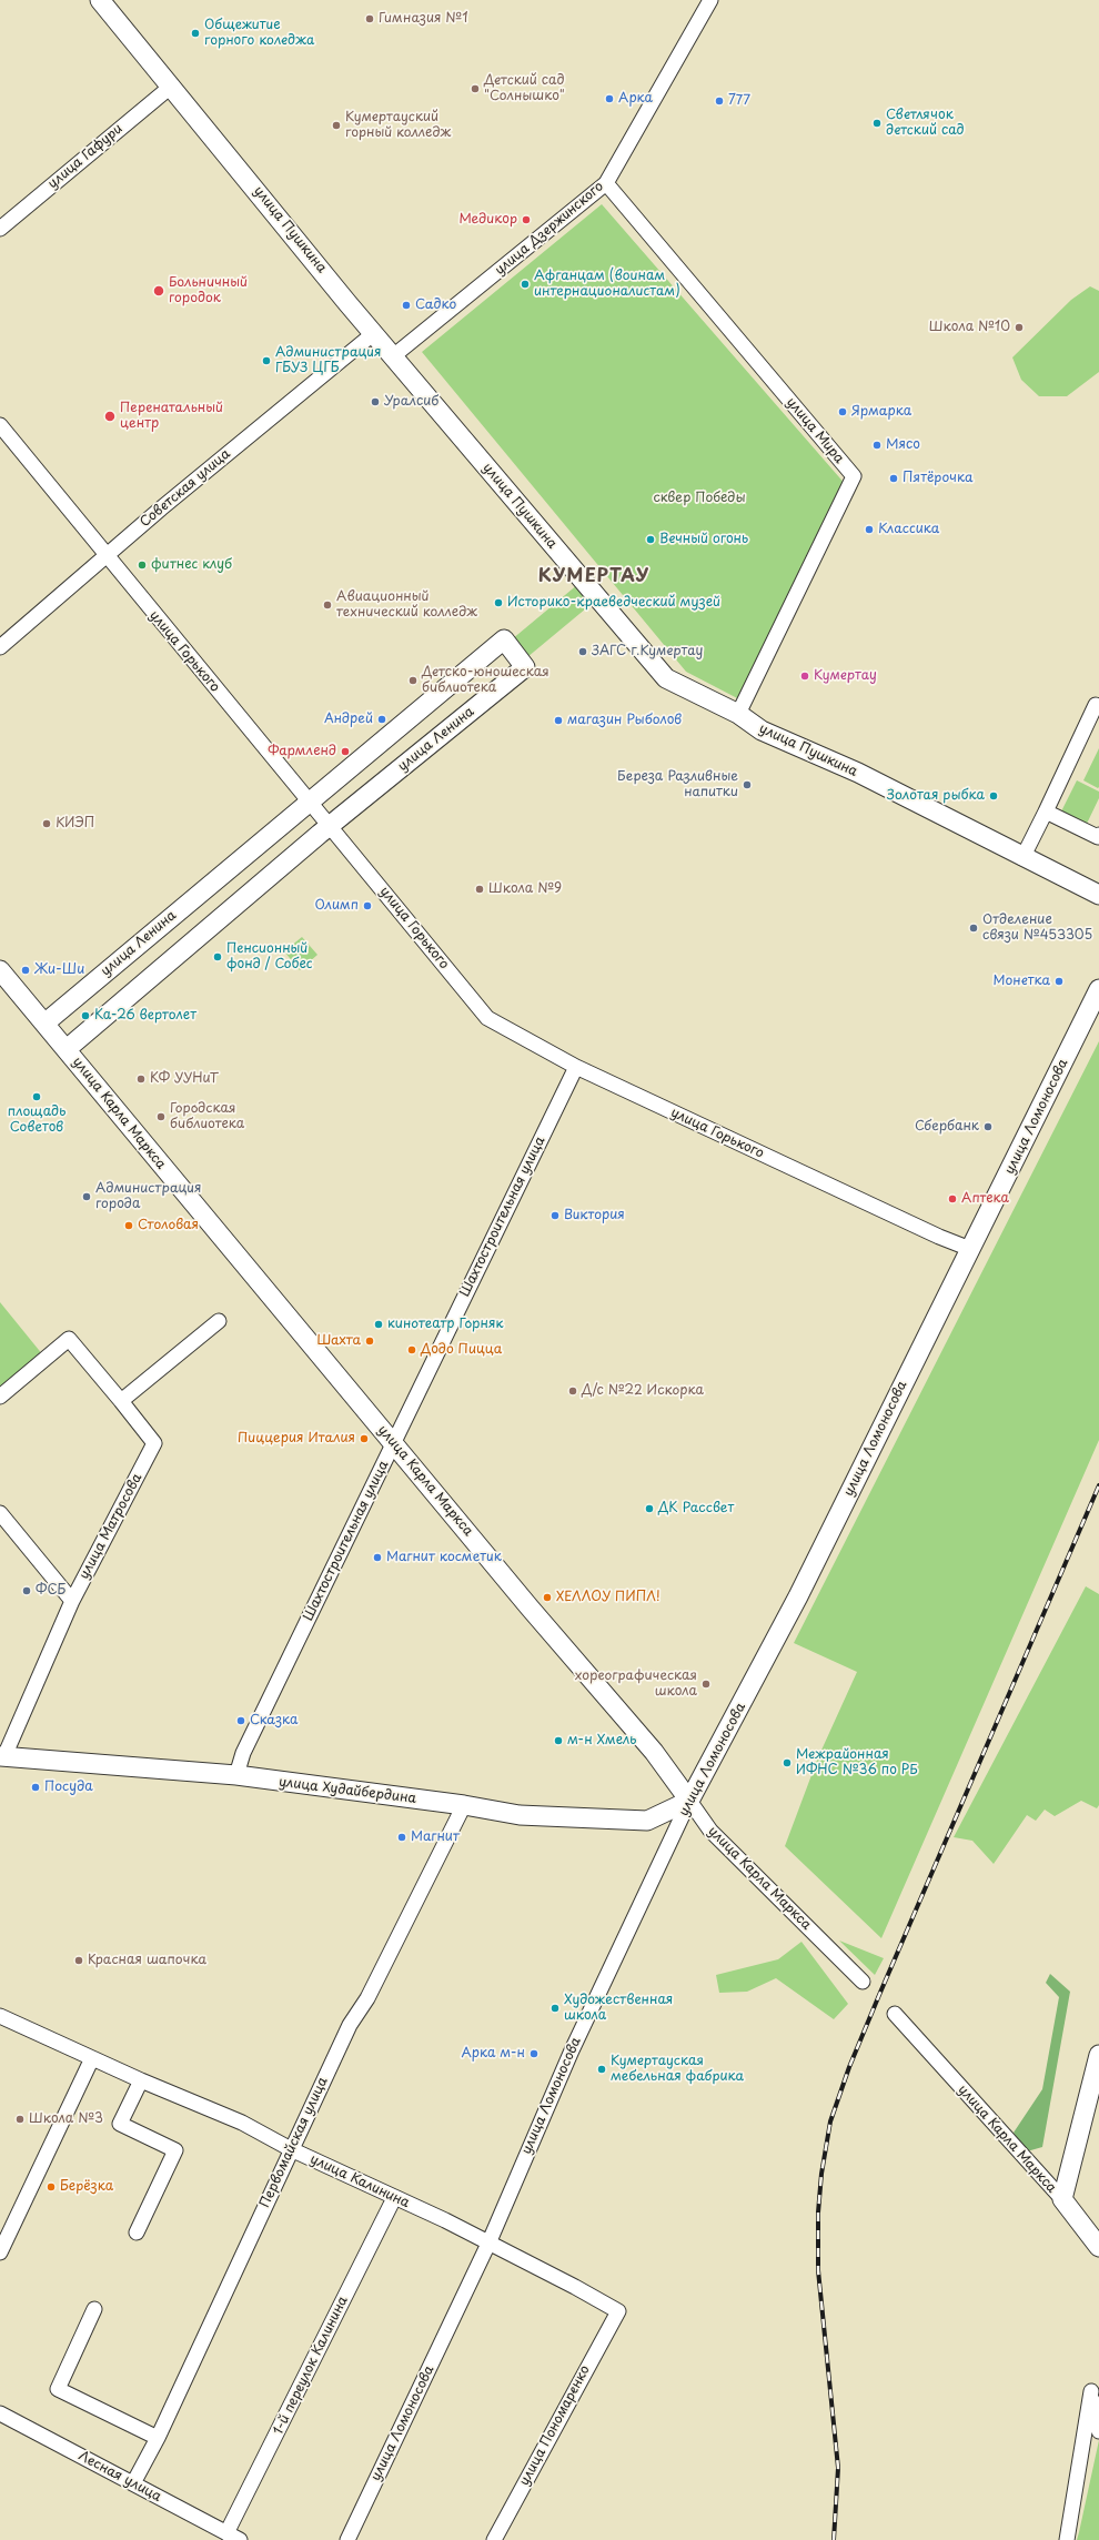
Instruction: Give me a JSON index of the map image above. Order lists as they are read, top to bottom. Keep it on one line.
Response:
{"streets":{"main road":["улица Пушкина","улица Ленина","улица Карла Маркса","улица Ломоносова","улица Худайбердина"],"street":["улица Гафури","улица Дзержинского","улица Мира","Советская улица","улица Горького","Шахтостроительная улица","улица Матросова","Первомайская улица","улица Калинина","1-й переулок Калинина","улица Пономаренко","Лесная улица"]},"crossings":[["улица Гафури","улица Пушкина"],["улица Дзержинского","улица Пушкина"],["улица Дзержинского","улица Мира"],["улица Пушкина","улица Мира"],["улица Пушкина","Советская улица"],["Советская улица","улица Горького"],["улица Горького","улица Ленина"],["улица Горького","улица Ломоносова"],["улица Горького","Шахтостроительная улица"],["улица Ленина","улица Карла Маркса"],["улица Карла Маркса","улица Ломоносова"],["улица Карла Маркса","Шахтостроительная улица"],["улица Карла Маркса","улица Худайбердина"],["улица Ломоносова","улица Худайбердина"],["улица Ломоносова","улица Калинина"],["Шахтостроительная улица","улица Худайбердина"],["улица Матросова","улица Худайбердина"],["улица Худайбердина","Первомайская улица"],["Первомайская улица","улица Калинина"],["Первомайская улица","Лесная улица"],["улица Калинина","1-й переулок Калинина"],["улица Калинина","улица Пономаренко"],["1-й переулок Калинина","Лесная улица"]],"districts":["КУМЕРТАУ"],"parks":["сквер Победы"],"places":["Гимназия №1","Общежитие горного коледжа","Детский сад \"Солнышко\"","Арка","777","Светлячок детский сад","Кумертауский горный колледж","Медикор","Афганцам (воинам интернационалистам)","Больничный городок","Садко","Школа №10","Администрация ГБУЗ ЦГБ","Уралсиб","Ярмарка","Перенатальный центр","Мясо","Пятёрочка","Классика","Вечный огонь","фитнес клуб","Историко-краеведческий музей","Авиационный технический колледж","ЗАГС г.Кумертау","Кумертау","Детско-юношеская библиотека","Андрей","магазин Рыболов","Фармленд","Береза Разливные напитки","Золотая рыбка","КИЭП","Школа №9","Олимп","Отделение связи №453305","Пенсионный фонд / Собес","Жи-Ши","Монетка","Ка-26 вертолет","КФ УУНиТ","площадь Советов","Городская библиотека","Сбербанк","Администрация города","Аптека","Виктория","Столовая","кинотеатр Горняк","Шахта","Додо Пицца","Д/с №22 Искорка","Пиццерия Италия","ДК Рассвет","Магнит косметик","ФСБ","ХЕЛЛОУ ПИПЛ!","хореографическая школа","Сказка","м-н Хмель","Межрайонная ИФНС №36 по РБ","Посуда","Магнит","Красная шапочка","Художественная школа","Арка м-н","Кумертауская мебельная фабрика","Школа №3","Берёзка"]}
